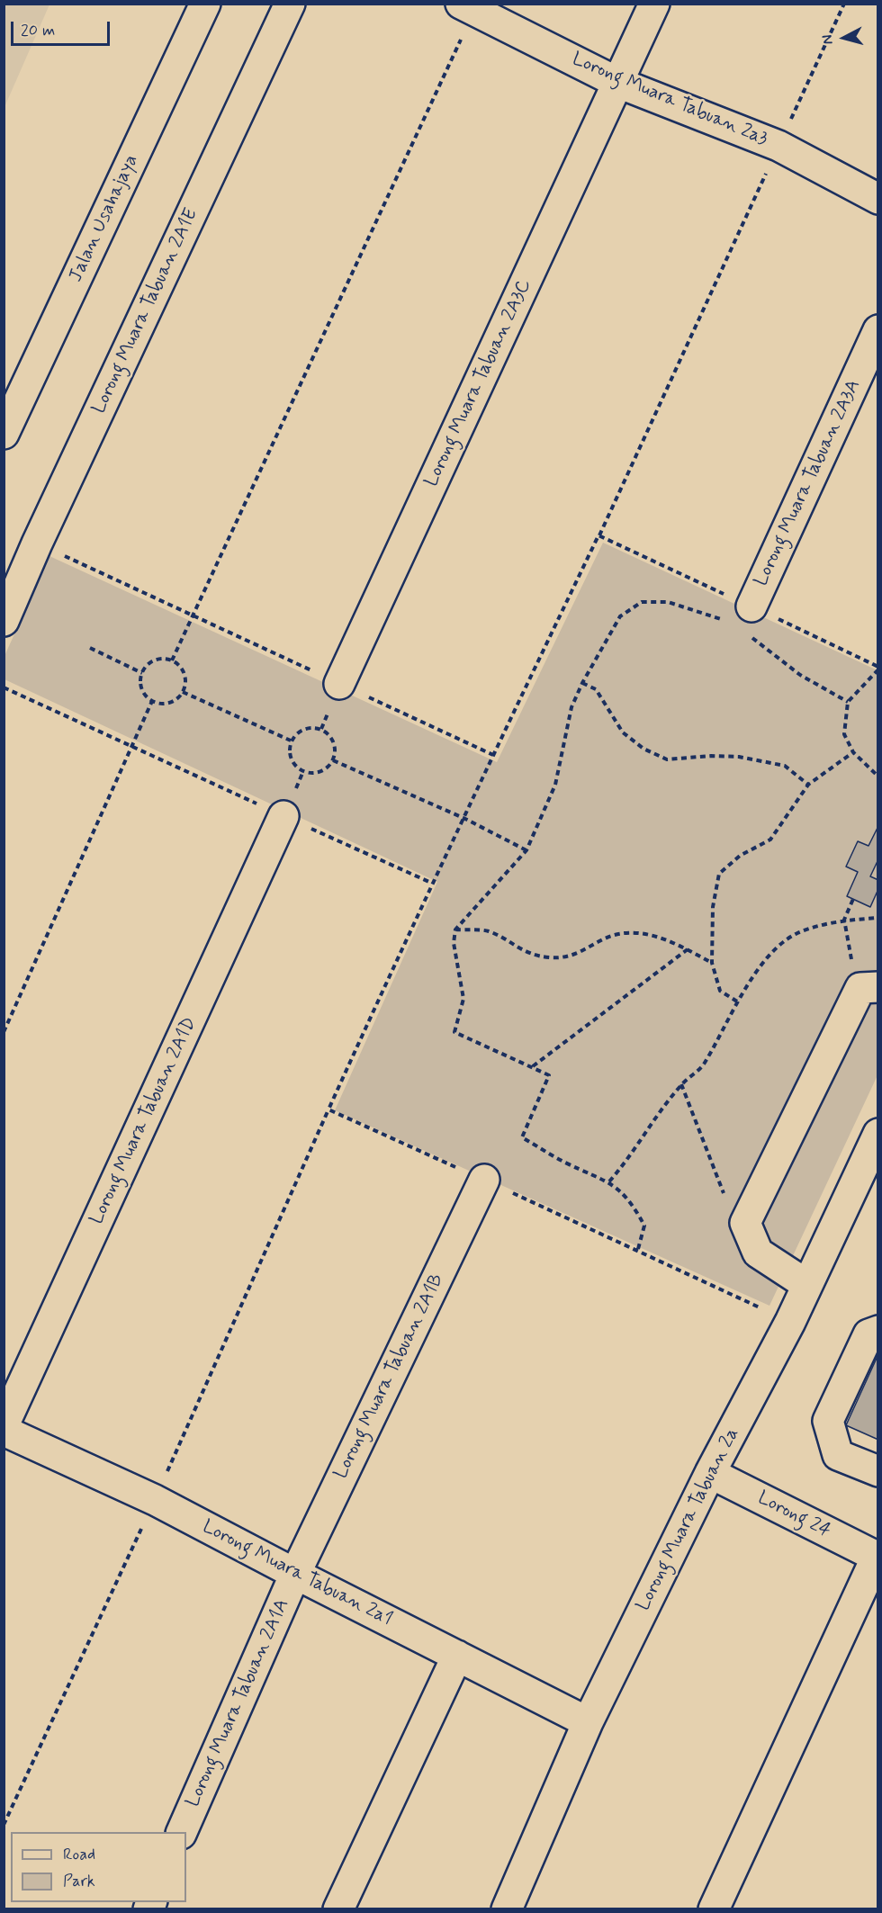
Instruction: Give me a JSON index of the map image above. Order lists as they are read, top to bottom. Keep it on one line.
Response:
{"streets":{"street":["Lorong Muara Tabuan 2a3","Jalan Usahajaya","Lorong Muara Tabuan 2A1E","Lorong Muara Tabuan 2A3C","Lorong Muara Tabuan 2A3A","Lorong Muara Tabuan 2A1D","Lorong Muara Tabuan 2A1B","Lorong 24","Lorong Muara Tabuan 2a","Lorong Muara Tabuan 2a1","Lorong Muara Tabuan 2A1A"]},"crossings":[["Lorong Muara Tabuan 2a3","Lorong Muara Tabuan 2A3C"],["Lorong Muara Tabuan 2A1B","Lorong Muara Tabuan 2a1"],["Lorong Muara Tabuan 2A1B","Lorong Muara Tabuan 2A1A"],["Lorong 24","Lorong Muara Tabuan 2a"],["Lorong Muara Tabuan 2a","Lorong Muara Tabuan 2a1"],["Lorong Muara Tabuan 2a1","Lorong Muara Tabuan 2A1A"]],"legend":["Road","Park"],"scale_bar":"20 m","north":"left"}
